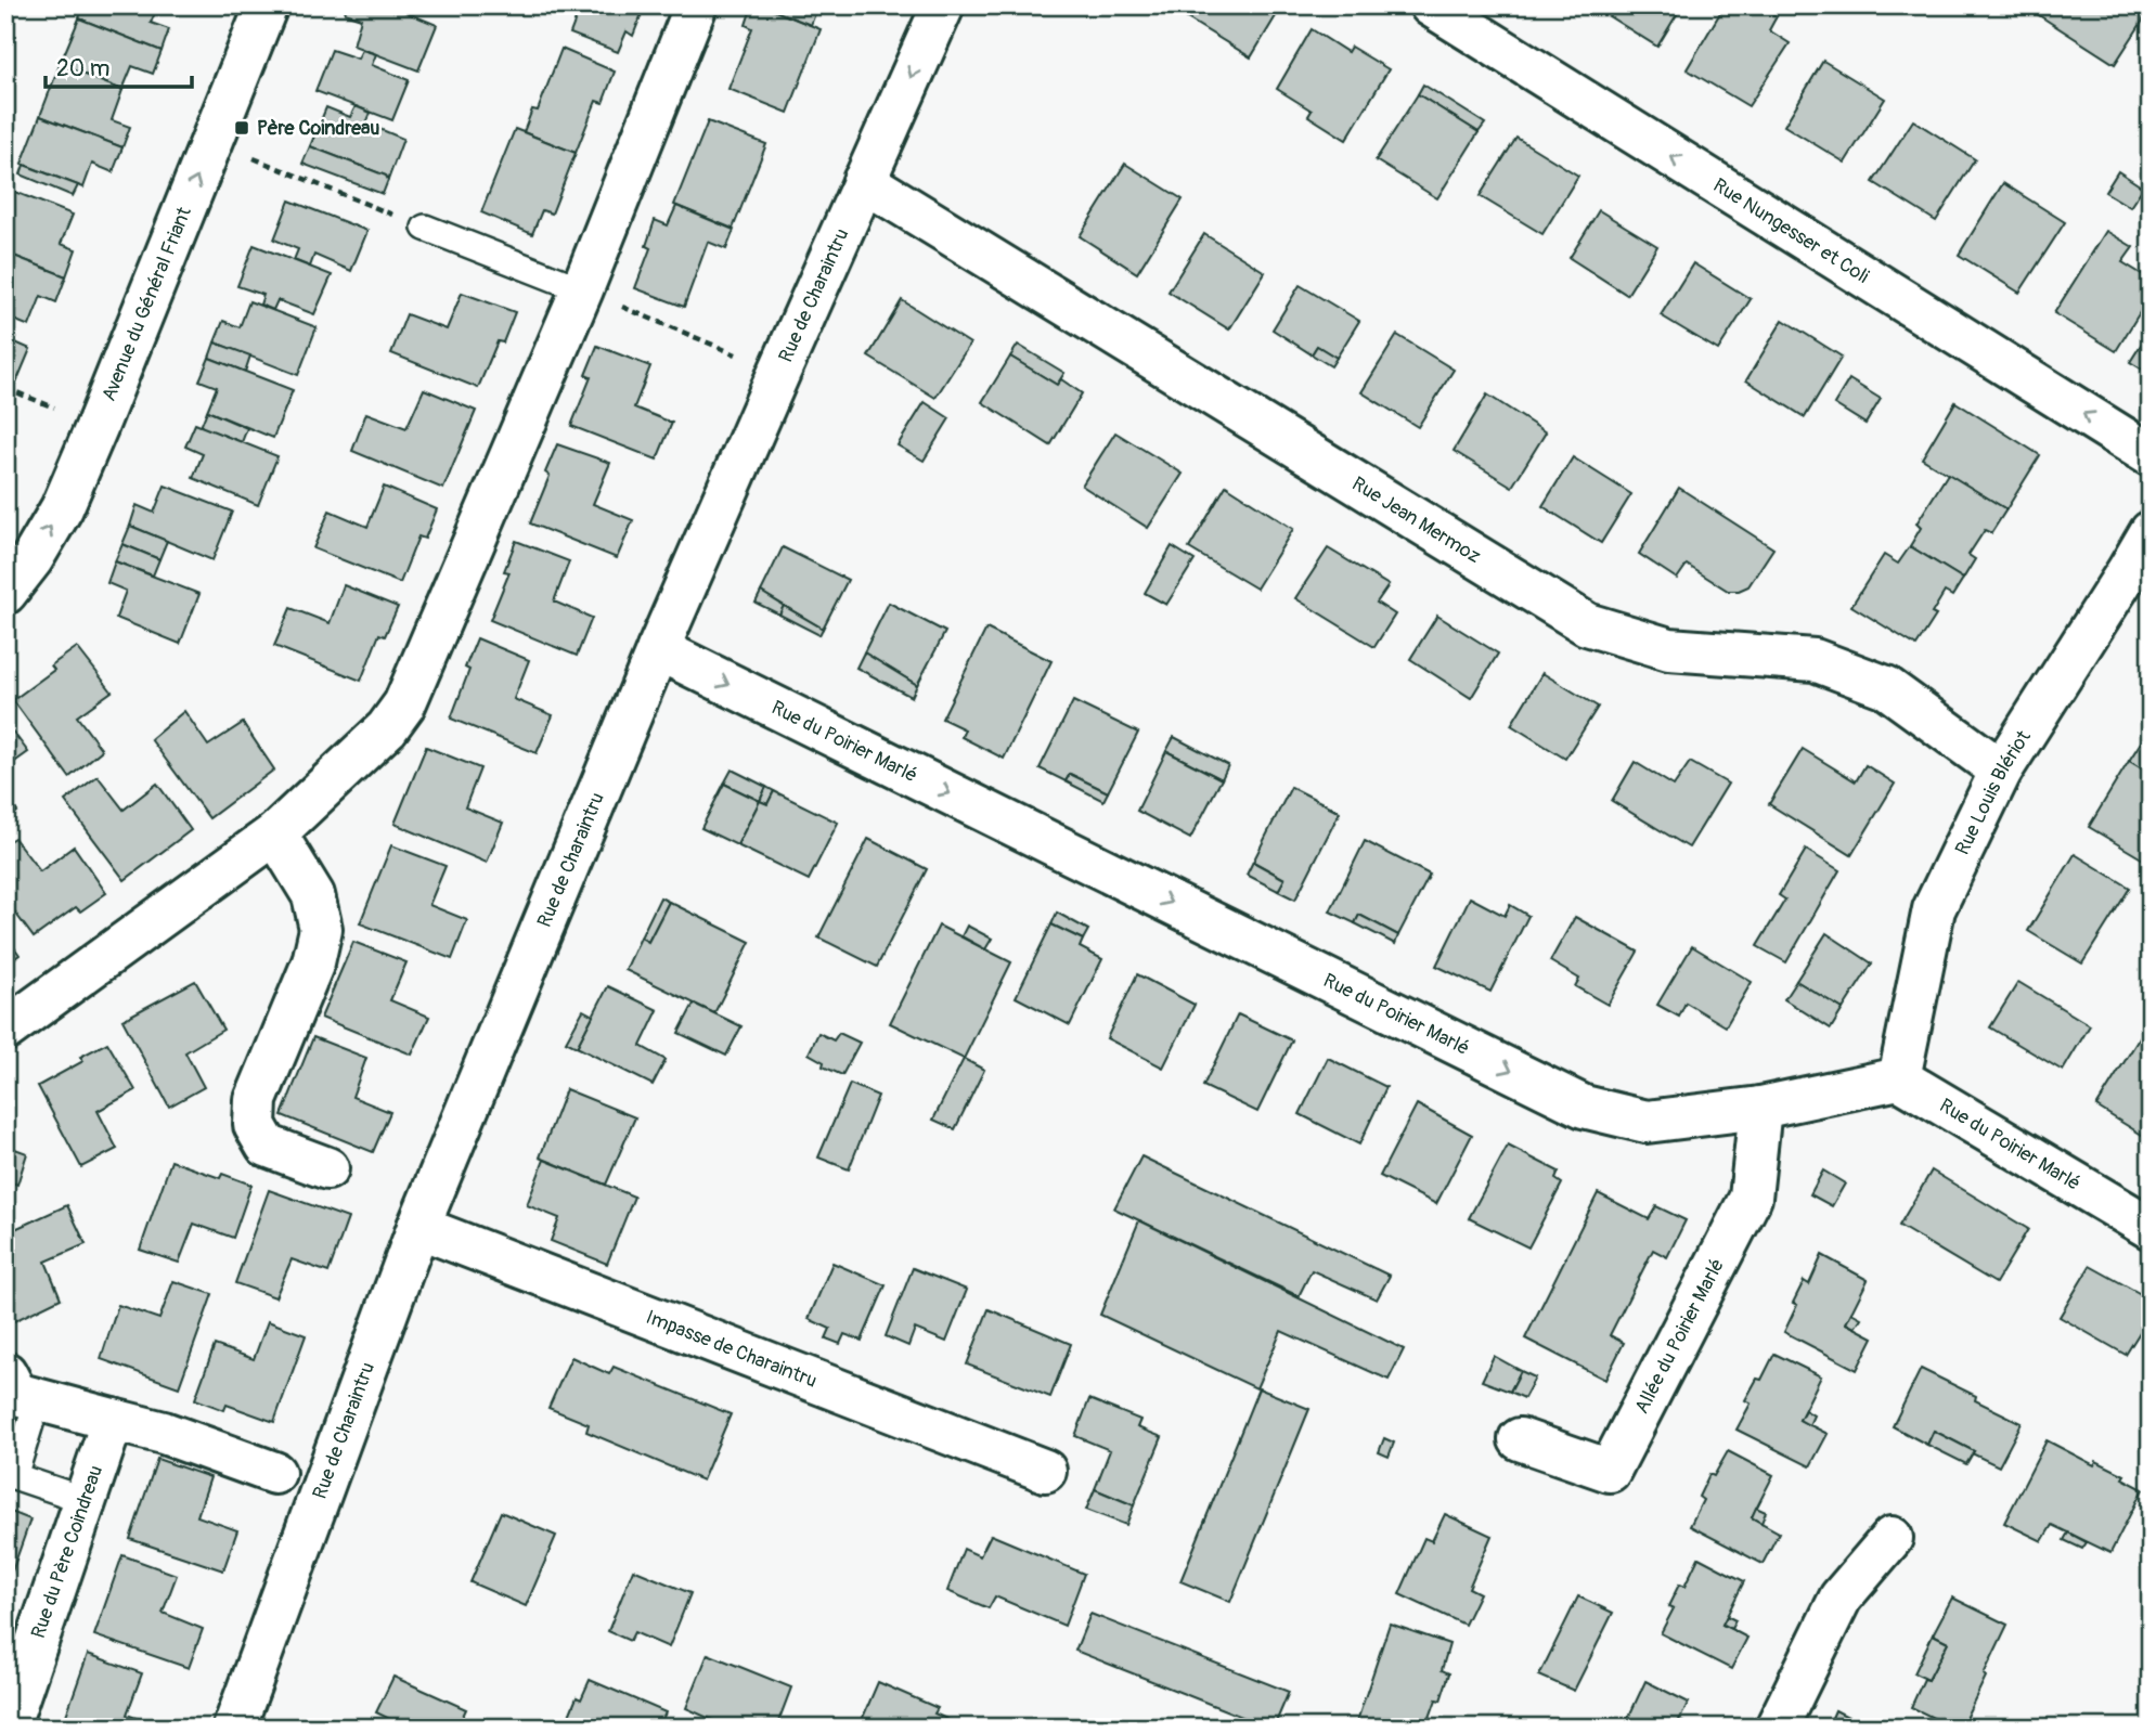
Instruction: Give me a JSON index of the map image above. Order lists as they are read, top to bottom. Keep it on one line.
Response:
{"streets":{"street":["Rue Nungesser et Coli","Rue de Charaintru","Avenue du Général Friant","Rue Jean Mermoz","Rue du Poirier Marlé","Rue Louis Blériot","Allée du Poirier Marlé","Impasse de Charaintru","Rue du Père Coindreau"]},"crossings":[["Rue de Charaintru","Rue Jean Mermoz"],["Rue de Charaintru","Rue du Poirier Marlé"],["Rue de Charaintru","Impasse de Charaintru"],["Rue Jean Mermoz","Rue Louis Blériot"],["Rue du Poirier Marlé","Rue Louis Blériot"],["Rue du Poirier Marlé","Allée du Poirier Marlé"]],"one_way":["Rue Nungesser et Coli","Avenue du Général Friant","Rue du Poirier Marlé"],"places":{"transit":["Père Coindreau"]},"scale_bar":"20 m"}
